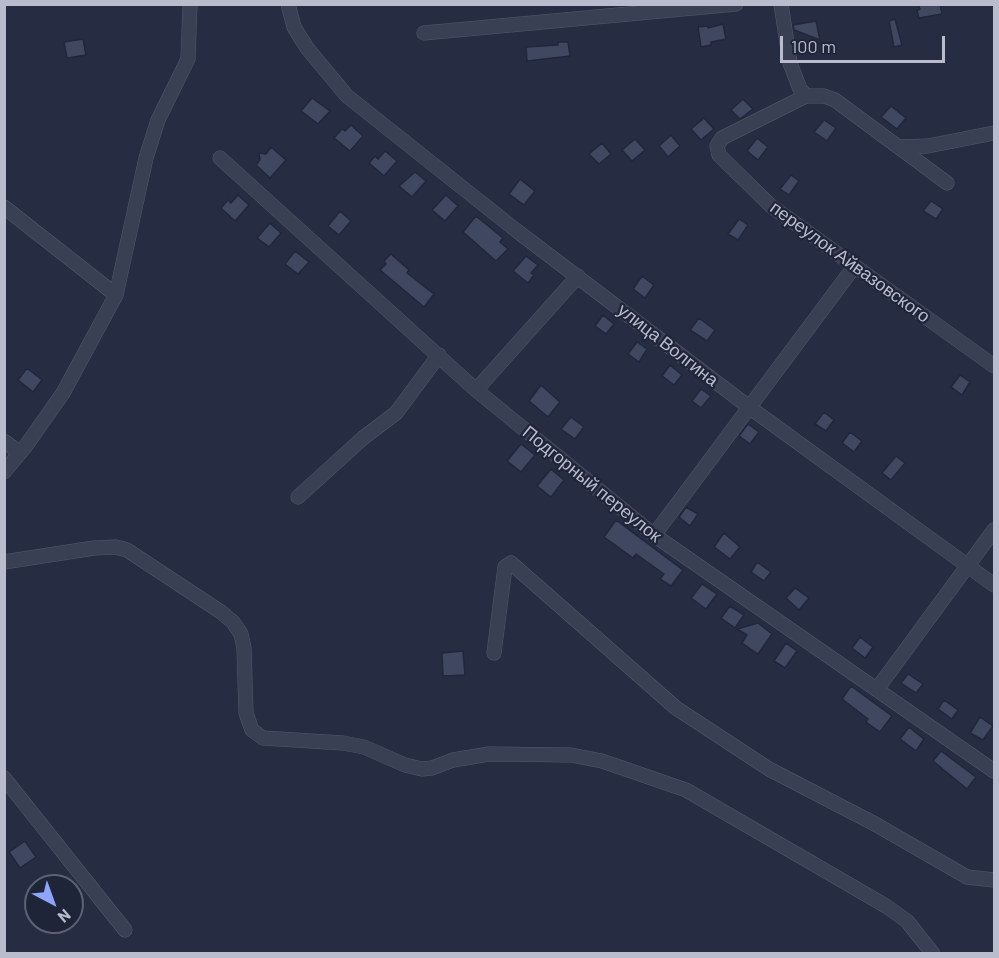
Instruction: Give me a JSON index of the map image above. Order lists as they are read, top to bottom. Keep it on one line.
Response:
{"streets":{"street":["переулок Айвазовского","улица Волгина","Подгорный переулок"]},"scale_bar":"100 m","north":"bottom right"}
